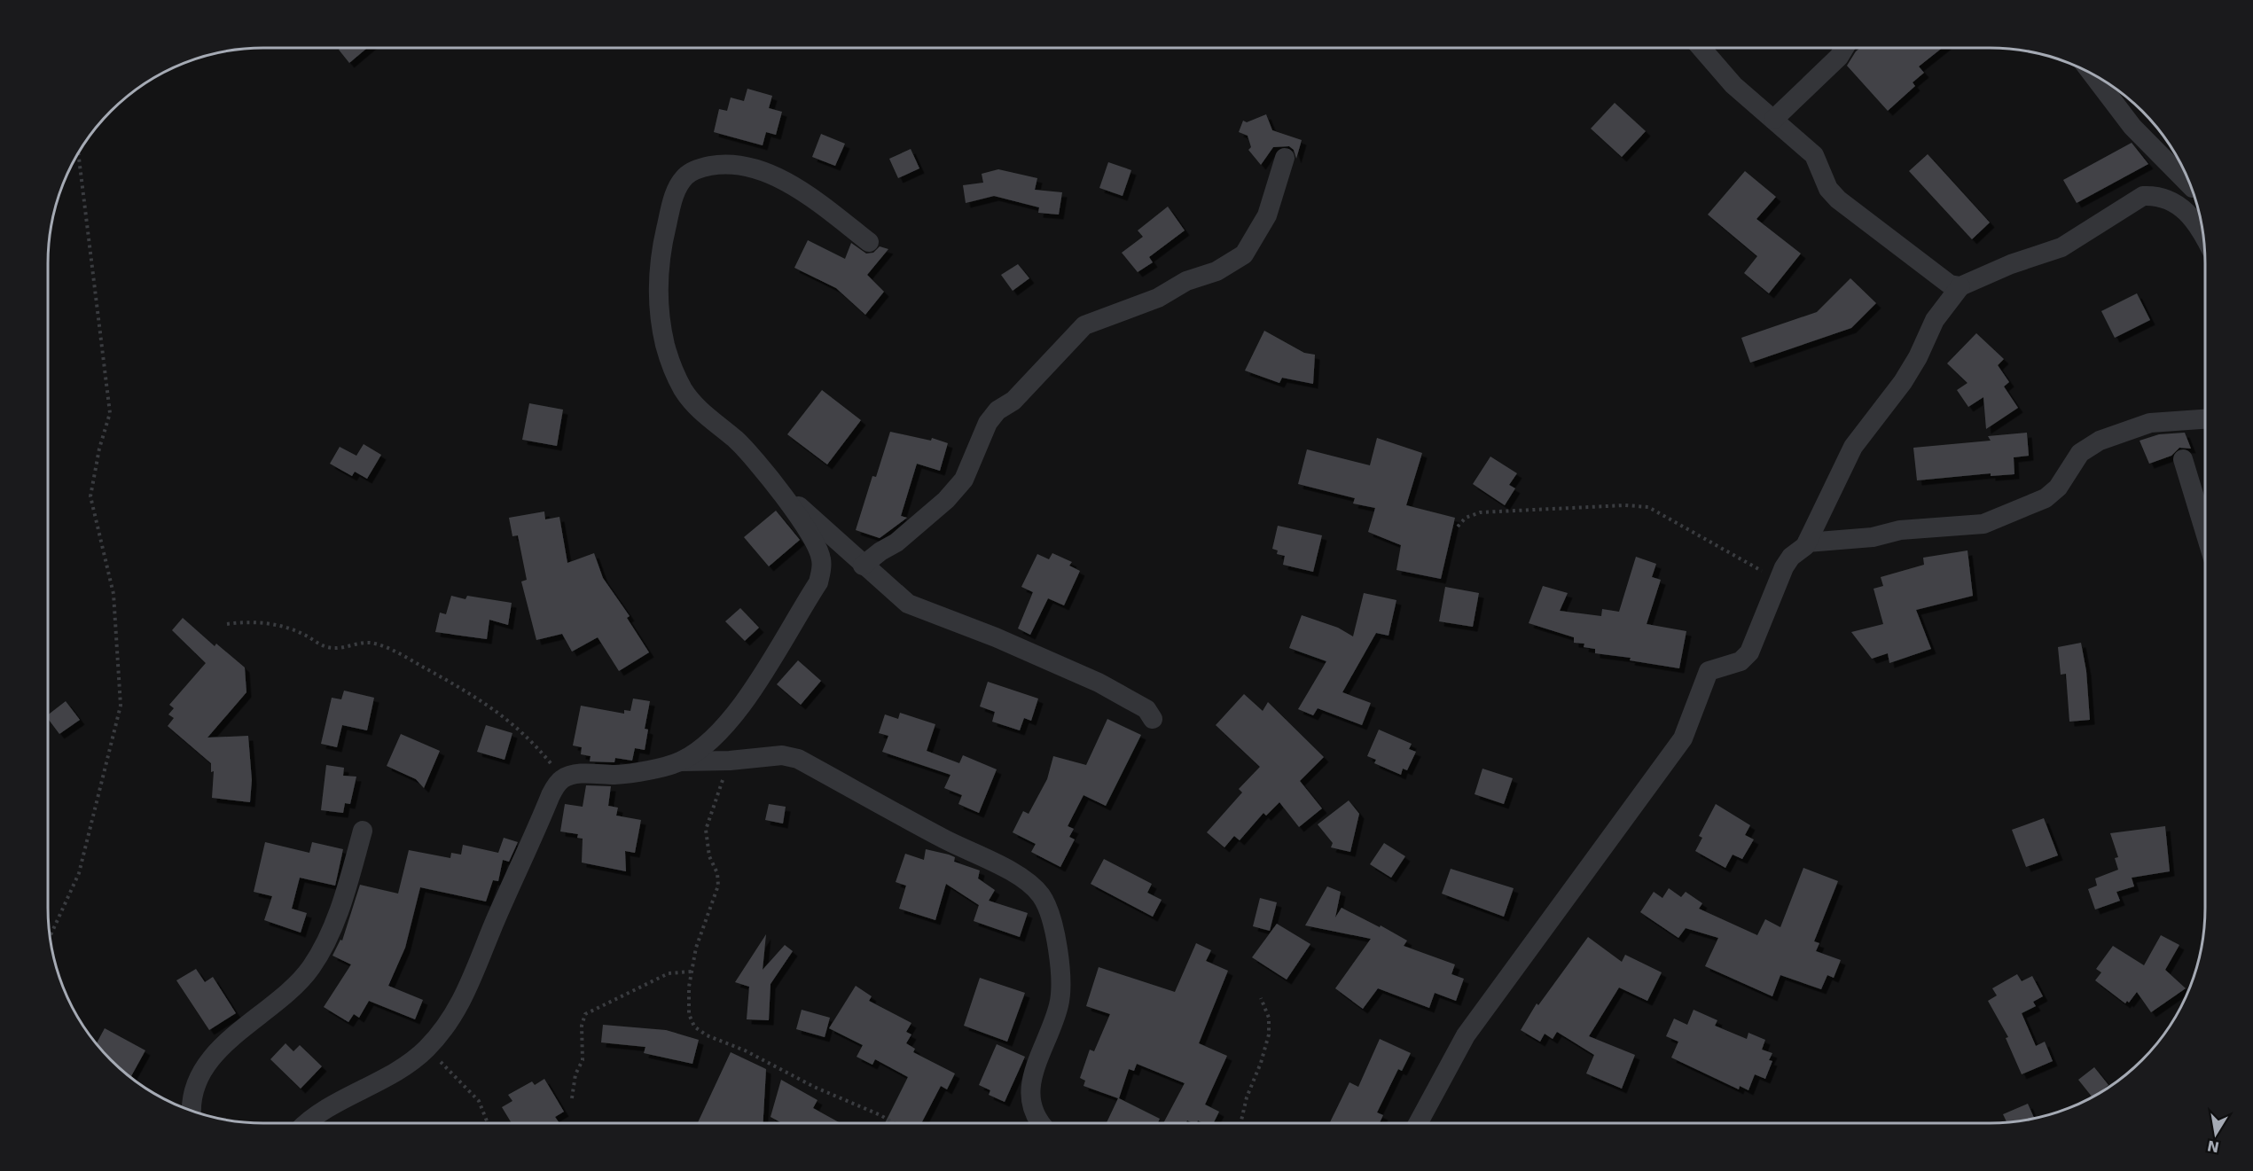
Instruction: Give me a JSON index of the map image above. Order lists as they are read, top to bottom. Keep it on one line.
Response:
{"north":"bottom"}
